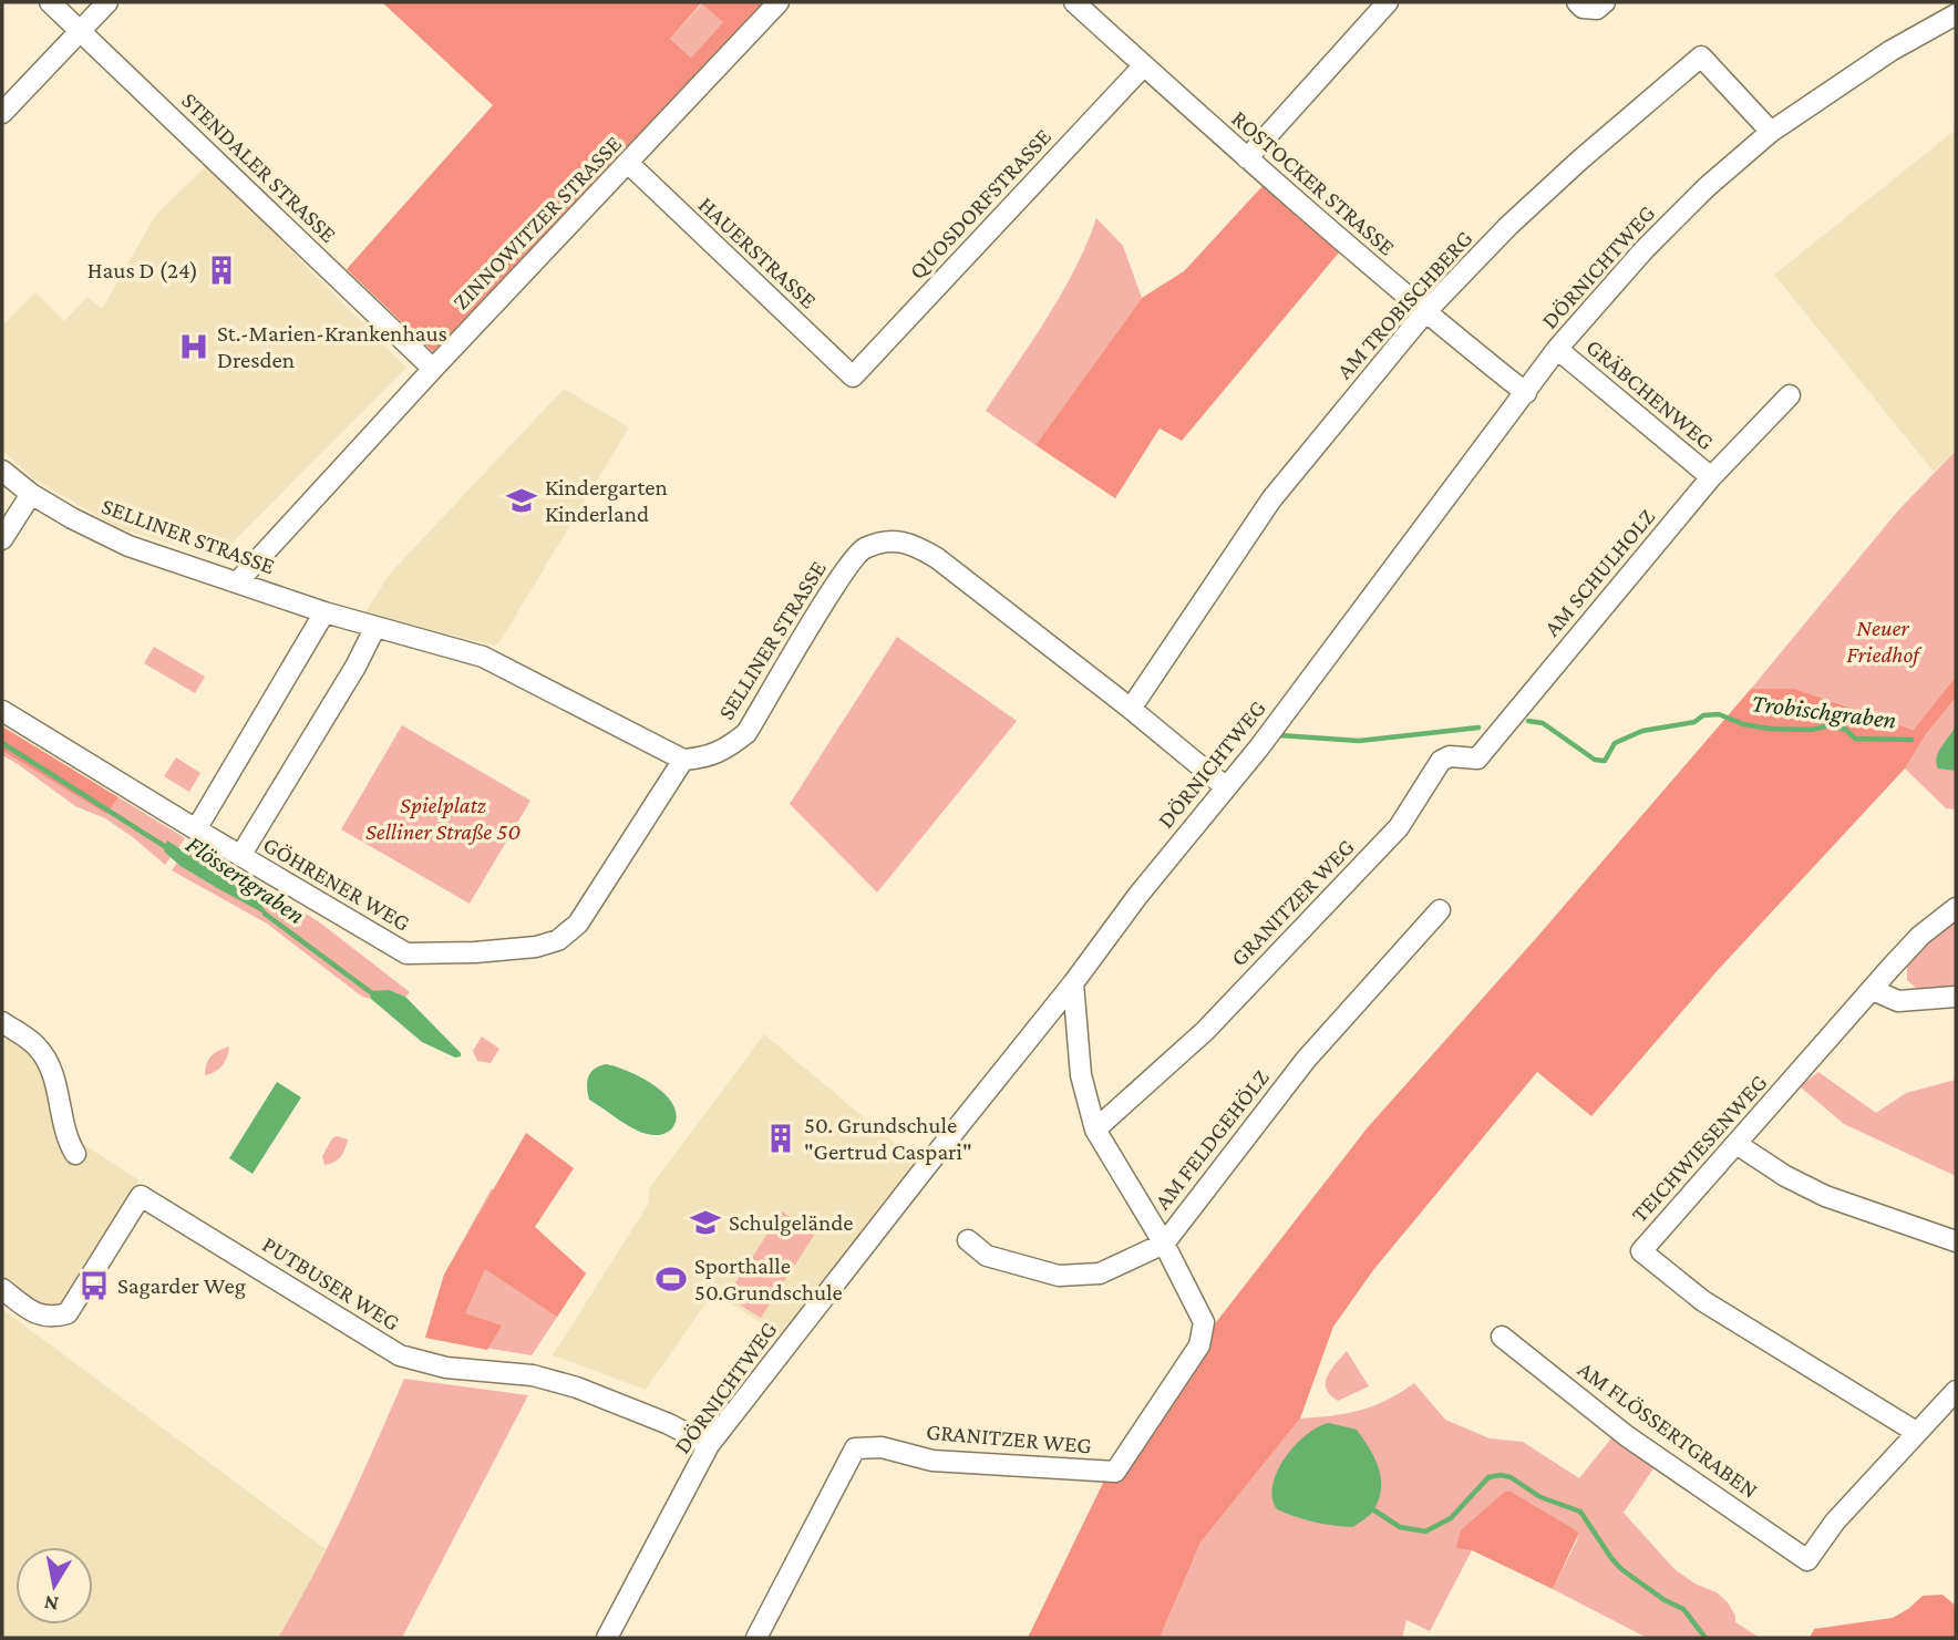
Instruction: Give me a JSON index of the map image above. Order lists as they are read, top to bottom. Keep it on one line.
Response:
{"streets":{"street":["STENDALER STRASSE","ROSTOCKER STRASSE","QUOSDORFSTRASSE","ZINNOWITZER STRASSE","HAUERSTRASSE","DÖRNICHTWEG","AM TROBISCHBERG","GRÄBCHENWEG","SELLINER STRASSE","AM SCHULHOLZ","GÖHRENER WEG","GRANITZER WEG","AM FELDGEHÖLZ","TEICHWIESENWEG","PUTBUSER WEG","AM FLÖSSERTGRABEN"]},"crossings":[["STENDALER STRASSE","ZINNOWITZER STRASSE"],["ROSTOCKER STRASSE","QUOSDORFSTRASSE"],["ROSTOCKER STRASSE","DÖRNICHTWEG"],["ROSTOCKER STRASSE","AM TROBISCHBERG"],["QUOSDORFSTRASSE","HAUERSTRASSE"],["ZINNOWITZER STRASSE","HAUERSTRASSE"],["ZINNOWITZER STRASSE","SELLINER STRASSE"],["DÖRNICHTWEG","AM TROBISCHBERG"],["DÖRNICHTWEG","GRÄBCHENWEG"],["DÖRNICHTWEG","GRANITZER WEG"],["DÖRNICHTWEG","PUTBUSER WEG"],["AM TROBISCHBERG","SELLINER STRASSE"],["GRÄBCHENWEG","AM SCHULHOLZ"],["SELLINER STRASSE","GÖHRENER WEG"],["AM SCHULHOLZ","GRANITZER WEG"],["GRANITZER WEG","AM FELDGEHÖLZ"],["TEICHWIESENWEG","AM FLÖSSERTGRABEN"]],"water":["Trobischgraben","Flössertgraben"],"parks":["Neuer Friedhof","Spielplatz Selliner Straße 50"],"places":{"building":["Haus D (24)","50. Grundschule \"Gertrud Caspari\""],"hospital":["St.-Marien-Krankenhaus Dresden"],"school or university":["Kindergarten Kinderland","Schulgelände"],"sports":["Sporthalle 50.Grundschule"],"bus stop":["Sagarder Weg"]},"north":"bottom"}
